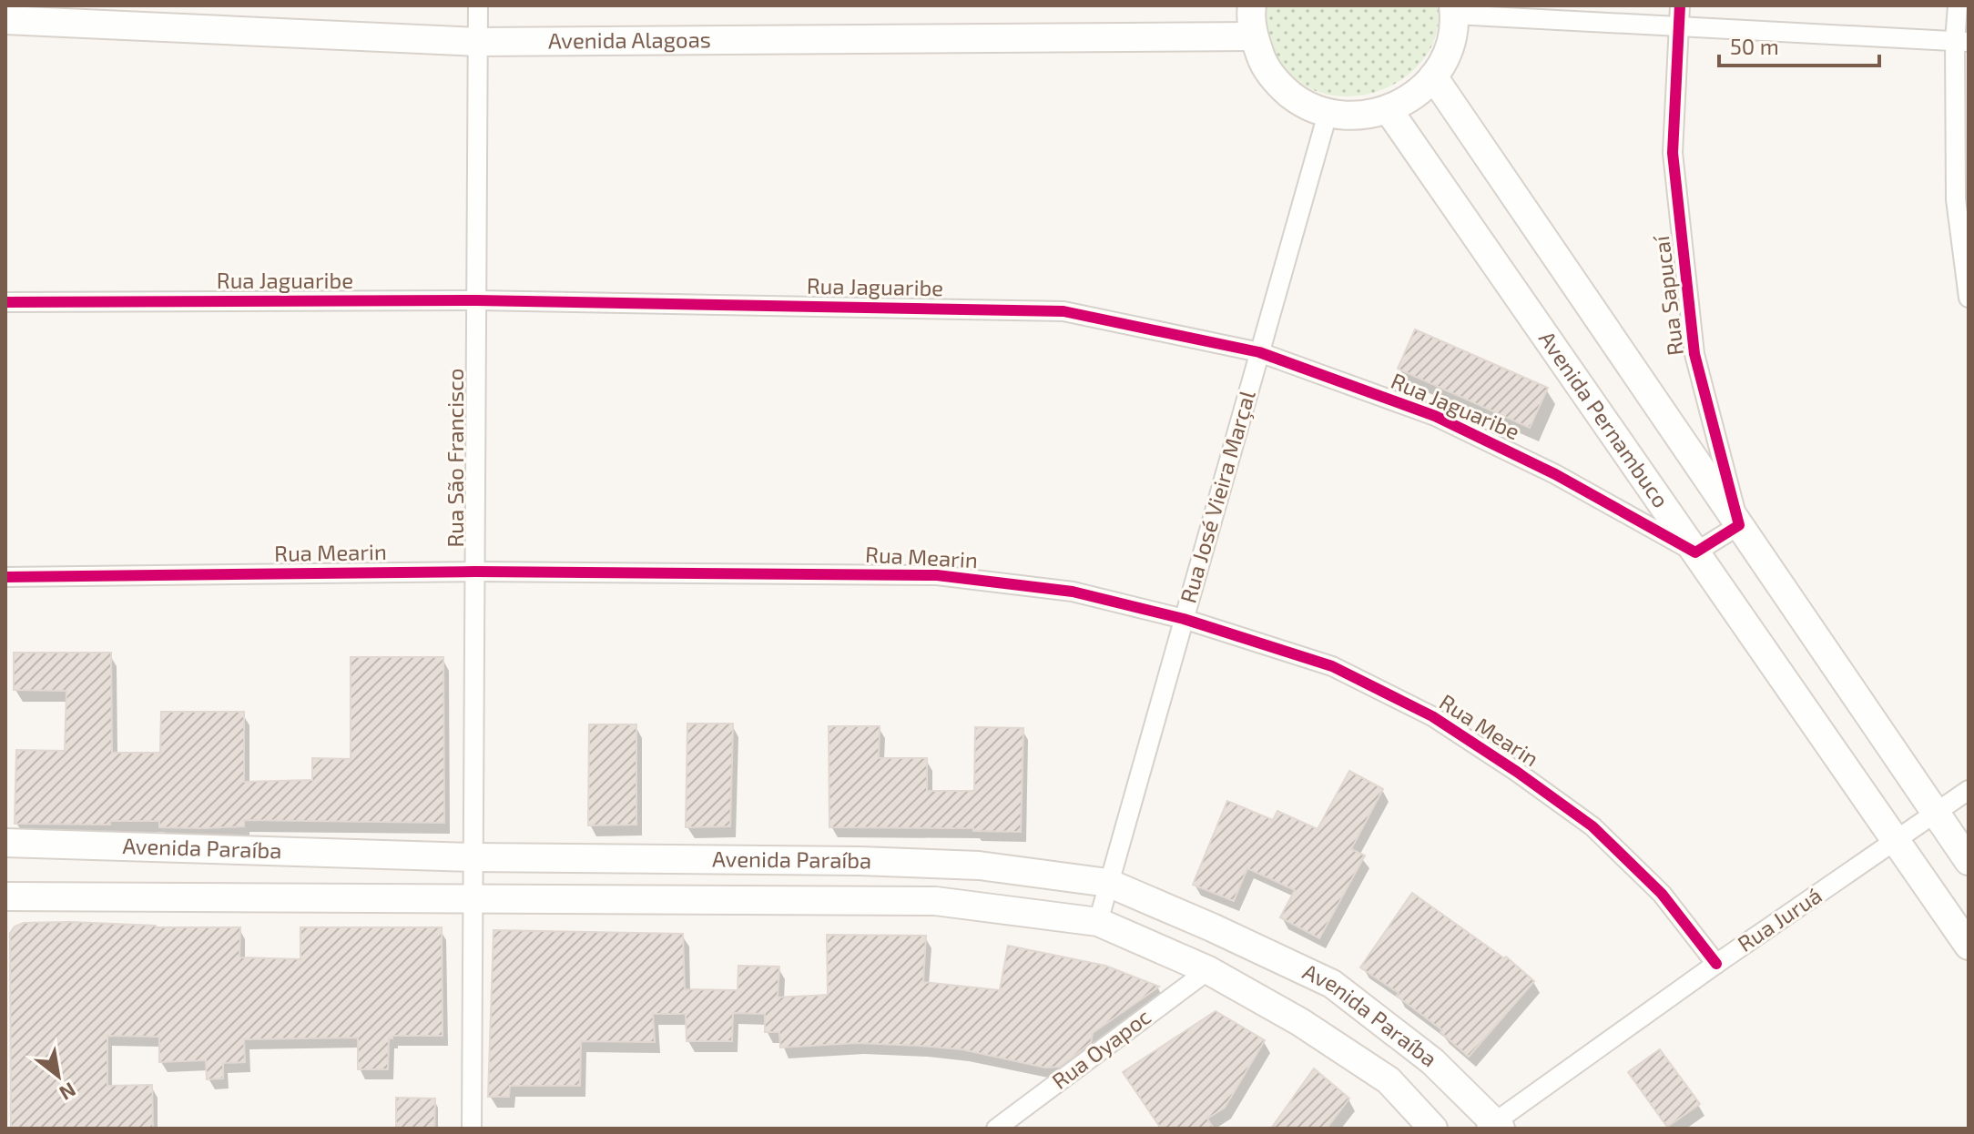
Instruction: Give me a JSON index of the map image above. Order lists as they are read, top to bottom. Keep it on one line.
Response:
{"streets":{"street":["Avenida Alagoas","Rua Jaguaribe","Rua Sapucaí","Avenida Pernambuco","Rua São Francisco","Rua José Vieira Marçal","Rua Mearin","Avenida Paraíba","Rua Juruá","Rua Oyapoc"]},"crossings":[["Avenida Alagoas","Rua São Francisco"],["Rua Jaguaribe","Avenida Pernambuco"],["Rua Jaguaribe","Rua São Francisco"],["Rua Jaguaribe","Rua José Vieira Marçal"],["Avenida Pernambuco","Rua Juruá"],["Rua São Francisco","Rua Mearin"],["Rua São Francisco","Avenida Paraíba"],["Rua José Vieira Marçal","Rua Mearin"],["Rua José Vieira Marçal","Avenida Paraíba"],["Rua Mearin","Rua Juruá"],["Avenida Paraíba","Rua Juruá"],["Avenida Paraíba","Rua Oyapoc"]],"scale_bar":"50 m","north":"bottom right"}
